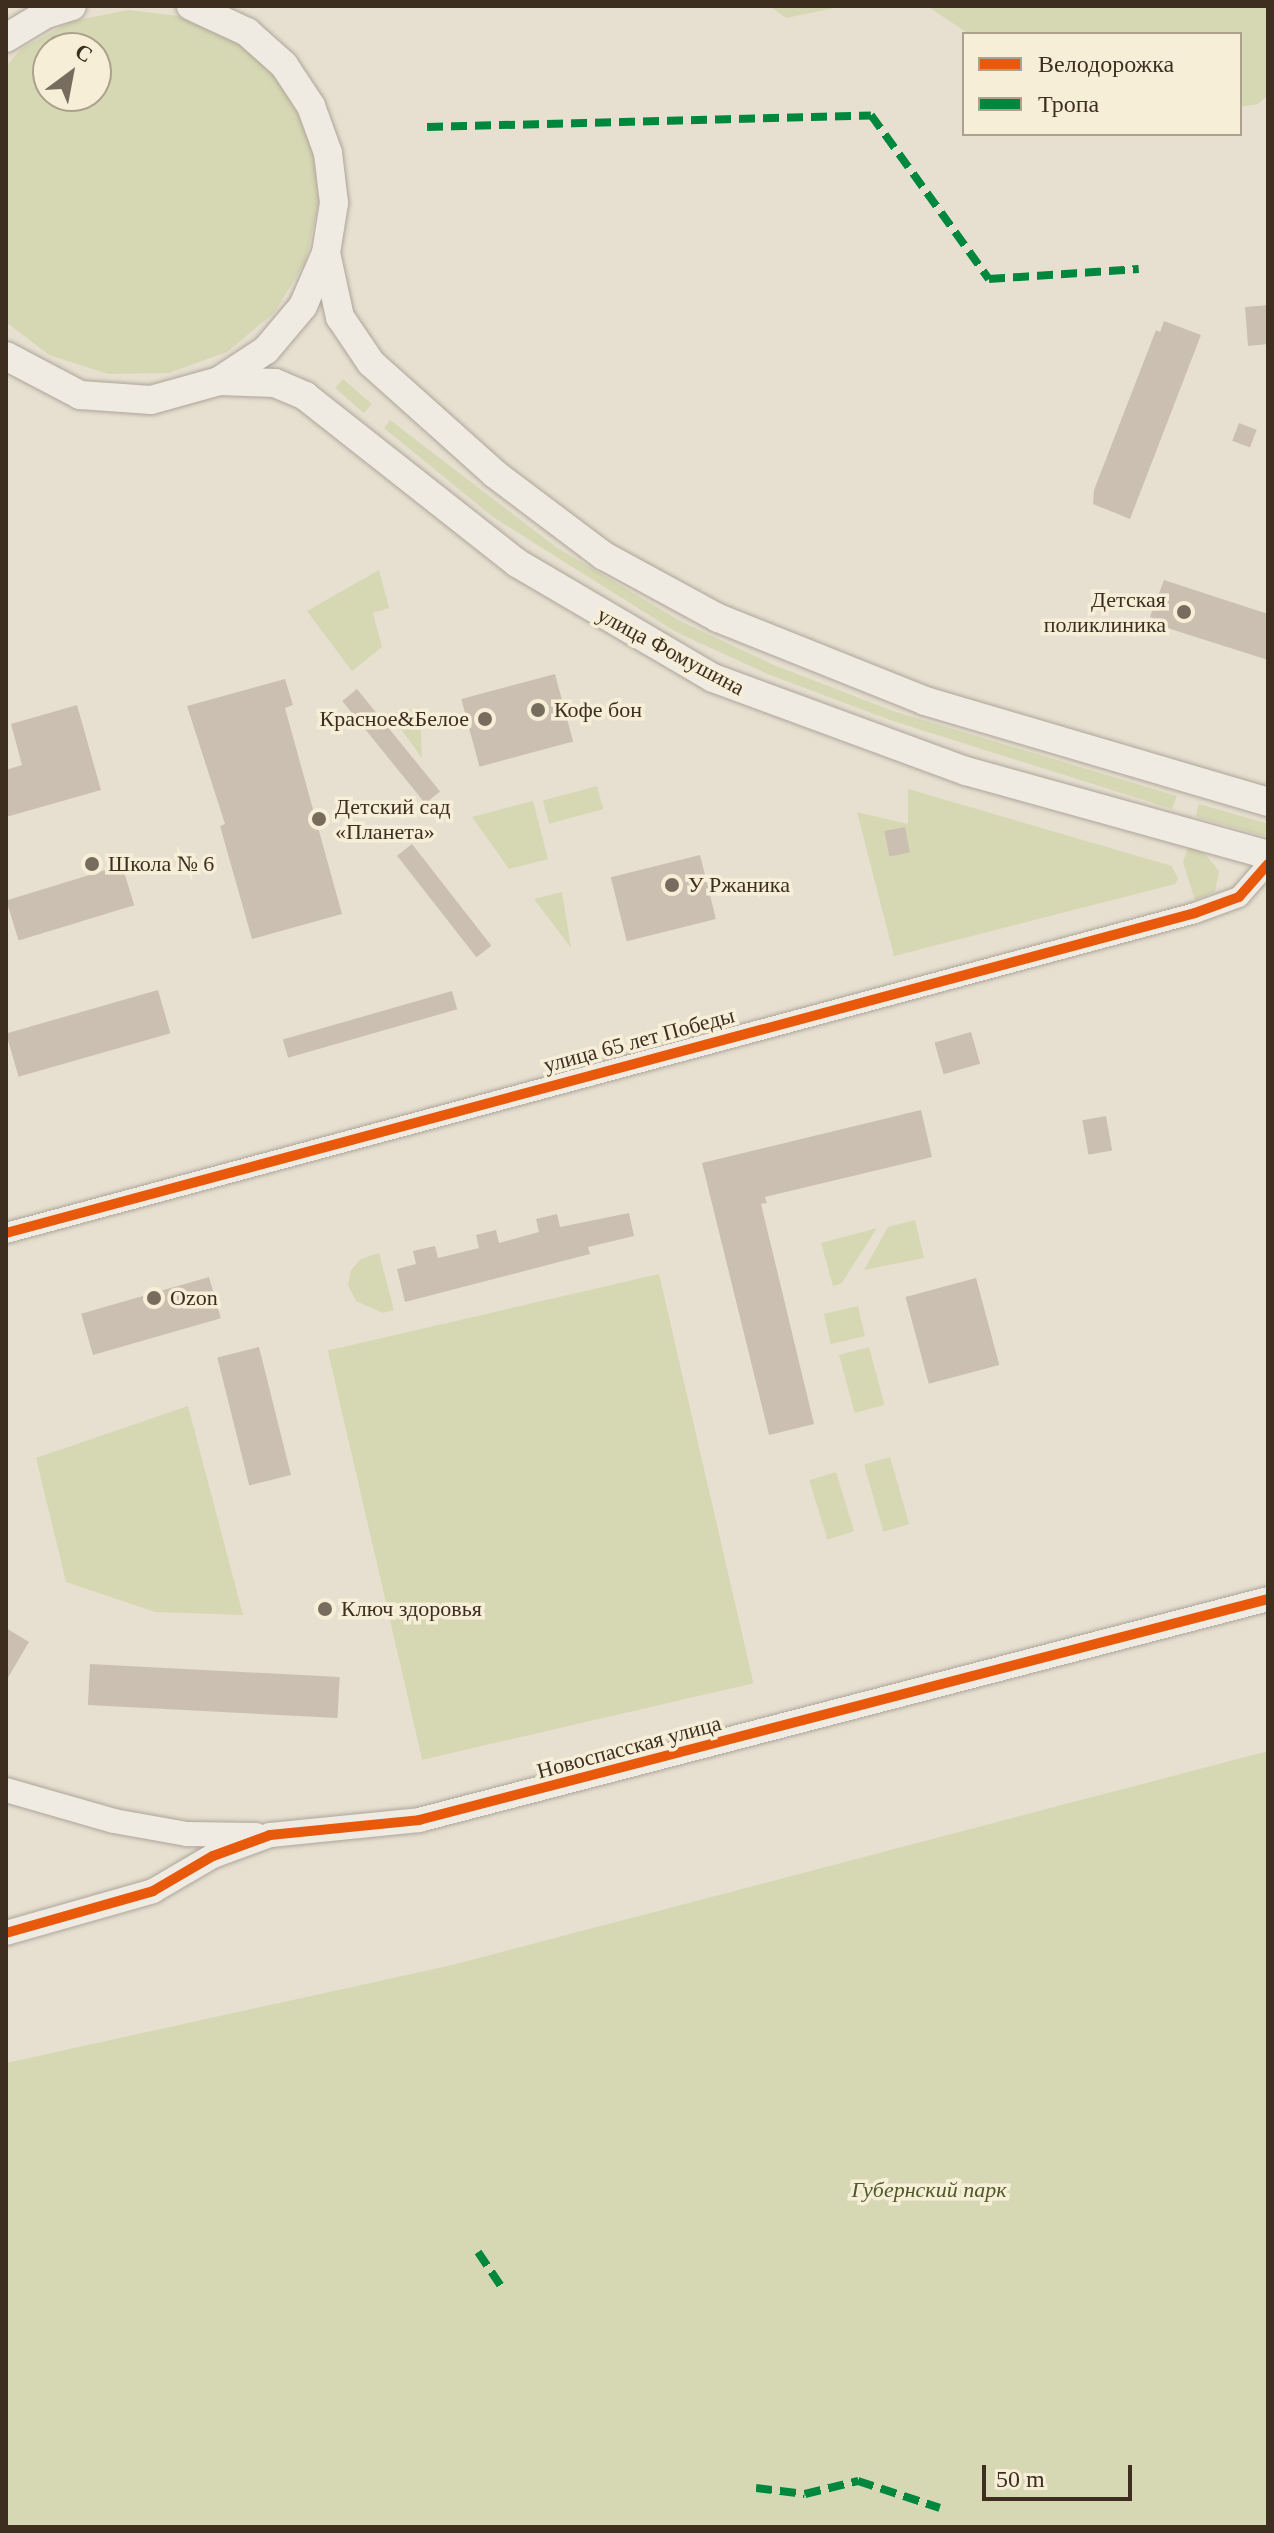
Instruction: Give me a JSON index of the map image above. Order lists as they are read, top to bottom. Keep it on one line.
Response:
{"streets":{"main road":["улица Фомушина"],"street":["улица 65 лет Победы","Новоспасская улица"]},"parks":["Губернский парк"],"places":["Детская поликлиника","Кофе бон","Красное&Белое","Детский сад «Планета»","Школа № 6","У Ржаника","Ozon","Ключ здоровья"],"legend":["Велодорожка","Тропа"],"scale_bar":"50 m","north":"top right"}
